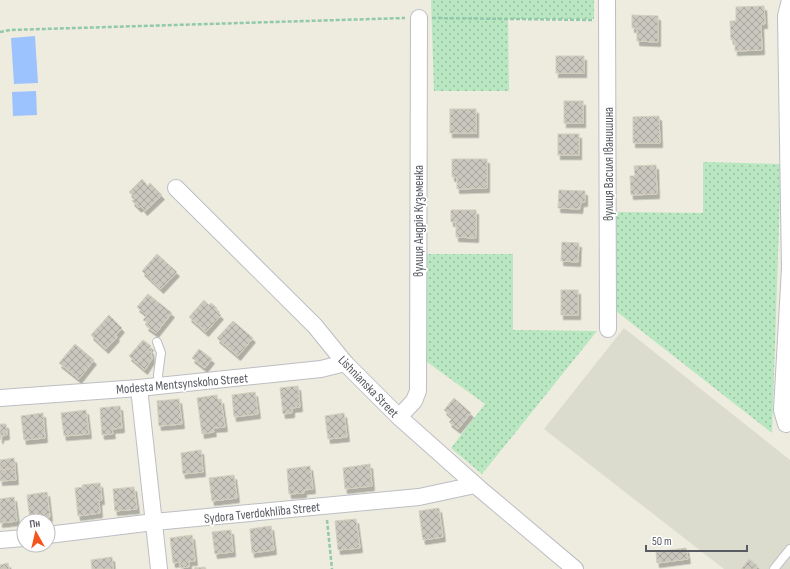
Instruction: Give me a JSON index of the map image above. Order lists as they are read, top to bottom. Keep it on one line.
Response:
{"streets":{"street":["вулиця Василя Іванишина","вулиця Андрія Кузьменка","Modesta Mentsynskoho Street","Lishnianska Street","Sydora Tverdokhliba Street"]},"crossings":[["вулиця Андрія Кузьменка","Lishnianska Street"],["Modesta Mentsynskoho Street","Lishnianska Street"],["Lishnianska Street","Sydora Tverdokhliba Street"]],"scale_bar":"50 m","north":"top"}
